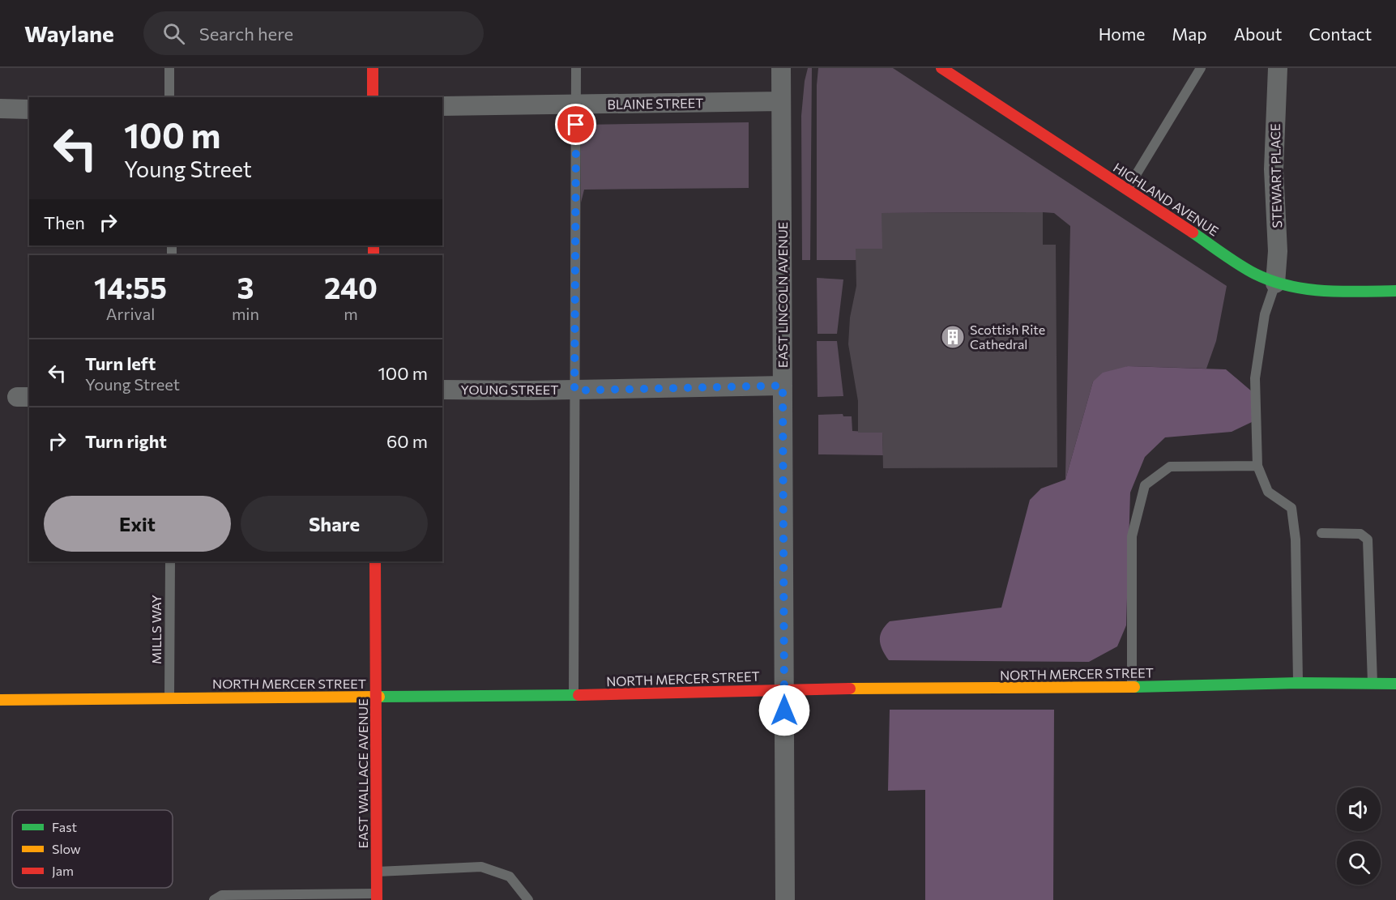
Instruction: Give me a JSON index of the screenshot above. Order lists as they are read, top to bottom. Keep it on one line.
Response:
{"streets":{"street":["BLAINE STREET","STEWART PLACE","HIGHLAND AVENUE","EAST LINCOLN AVENUE","YOUNG STREET","NORTH MERCER STREET","EAST WALLACE AVENUE"],"lane":["MILLS WAY"]},"crossings":[["BLAINE STREET","EAST LINCOLN AVENUE"],["STEWART PLACE","HIGHLAND AVENUE"],["EAST LINCOLN AVENUE","YOUNG STREET"],["EAST LINCOLN AVENUE","NORTH MERCER STREET"],["MILLS WAY","NORTH MERCER STREET"],["NORTH MERCER STREET","EAST WALLACE AVENUE"]],"places":{"building":["Scottish Rite Cathedral"]},"legend":["Fast","Slow","Jam"],"page":{"header":"Waylane","search":"Search here","nav":["Home","Map","About","Contact"],"turn":["100 m","Young Street"],"then":"Then","eta":["14:55","Arrival","3","min","240","m"],"list":[{"name":"Turn left","note":"Young Street","value":"100 m"},{"name":"Turn right","value":"60 m"}],"buttons":["Exit","Share"]}}
